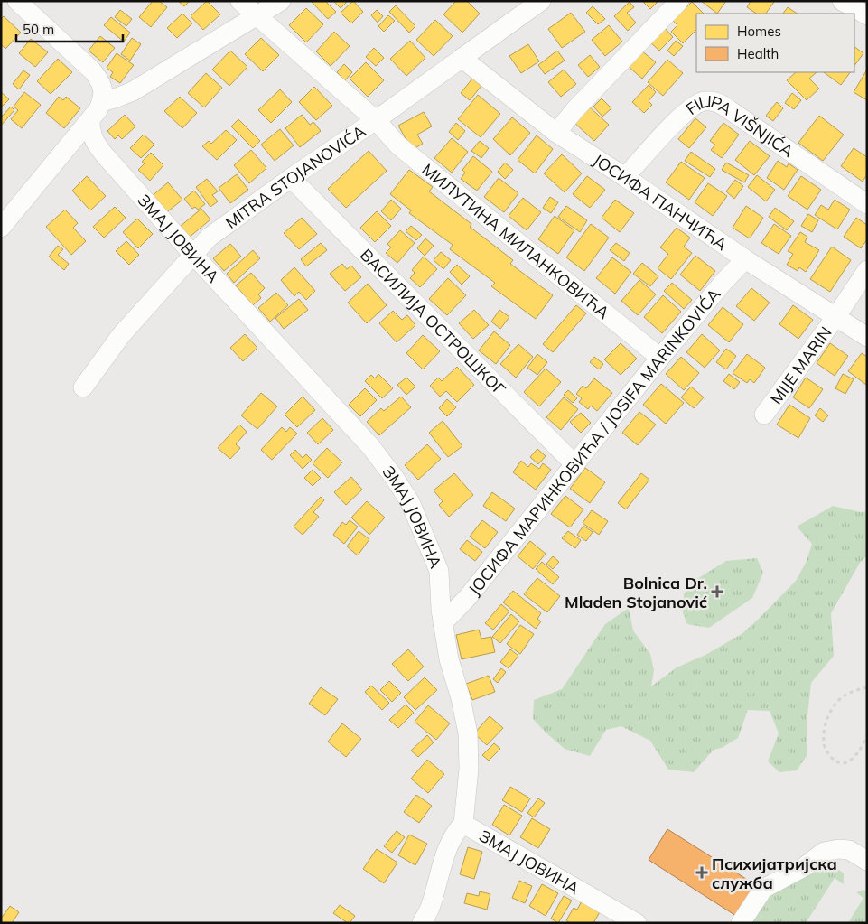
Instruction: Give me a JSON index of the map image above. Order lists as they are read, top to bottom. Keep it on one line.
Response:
{"streets":{"street":["FILIPA VIŠNJIĆA","MITRA STOJANOVIĆA","ЈОСИФА ПАНЧИЋА","ЗМАЈ ЈОВИНА","МИЛУТИНА МИЛАНКОВИЋА","ВАСИЛИЈА ОСТРОШКОГ","MIJE MARIN","ЈОСИФА МАРИНКОВИЋА / JOSIFA MARINKOVIĆA"]},"crossings":[["FILIPA VIŠNJIĆA","ЈОСИФА ПАНЧИЋА"],["MITRA STOJANOVIĆA","ЈОСИФА ПАНЧИЋА"],["MITRA STOJANOVIĆA","ЗМАЈ ЈОВИНА"],["MITRA STOJANOVIĆA","МИЛУТИНА МИЛАНКОВИЋА"],["MITRA STOJANOVIĆA","ВАСИЛИЈА ОСТРОШКОГ"],["ЈОСИФА ПАНЧИЋА","MIJE MARIN"],["ЈОСИФА ПАНЧИЋА","ЈОСИФА МАРИНКОВИЋА / JOSIFA MARINKOVIĆA"],["ЗМАЈ ЈОВИНА","ЈОСИФА МАРИНКОВИЋА / JOSIFA MARINKOVIĆA"],["МИЛУТИНА МИЛАНКОВИЋА","ЈОСИФА МАРИНКОВИЋА / JOSIFA MARINKOVIĆA"],["ВАСИЛИЈА ОСТРОШКОГ","ЈОСИФА МАРИНКОВИЋА / JOSIFA MARINKOVIĆA"]],"places":{"health":["Bolnica Dr. Mladen Stojanović","Психијатријска служба"]},"legend":["Homes","Health"],"scale_bar":"50 m"}
